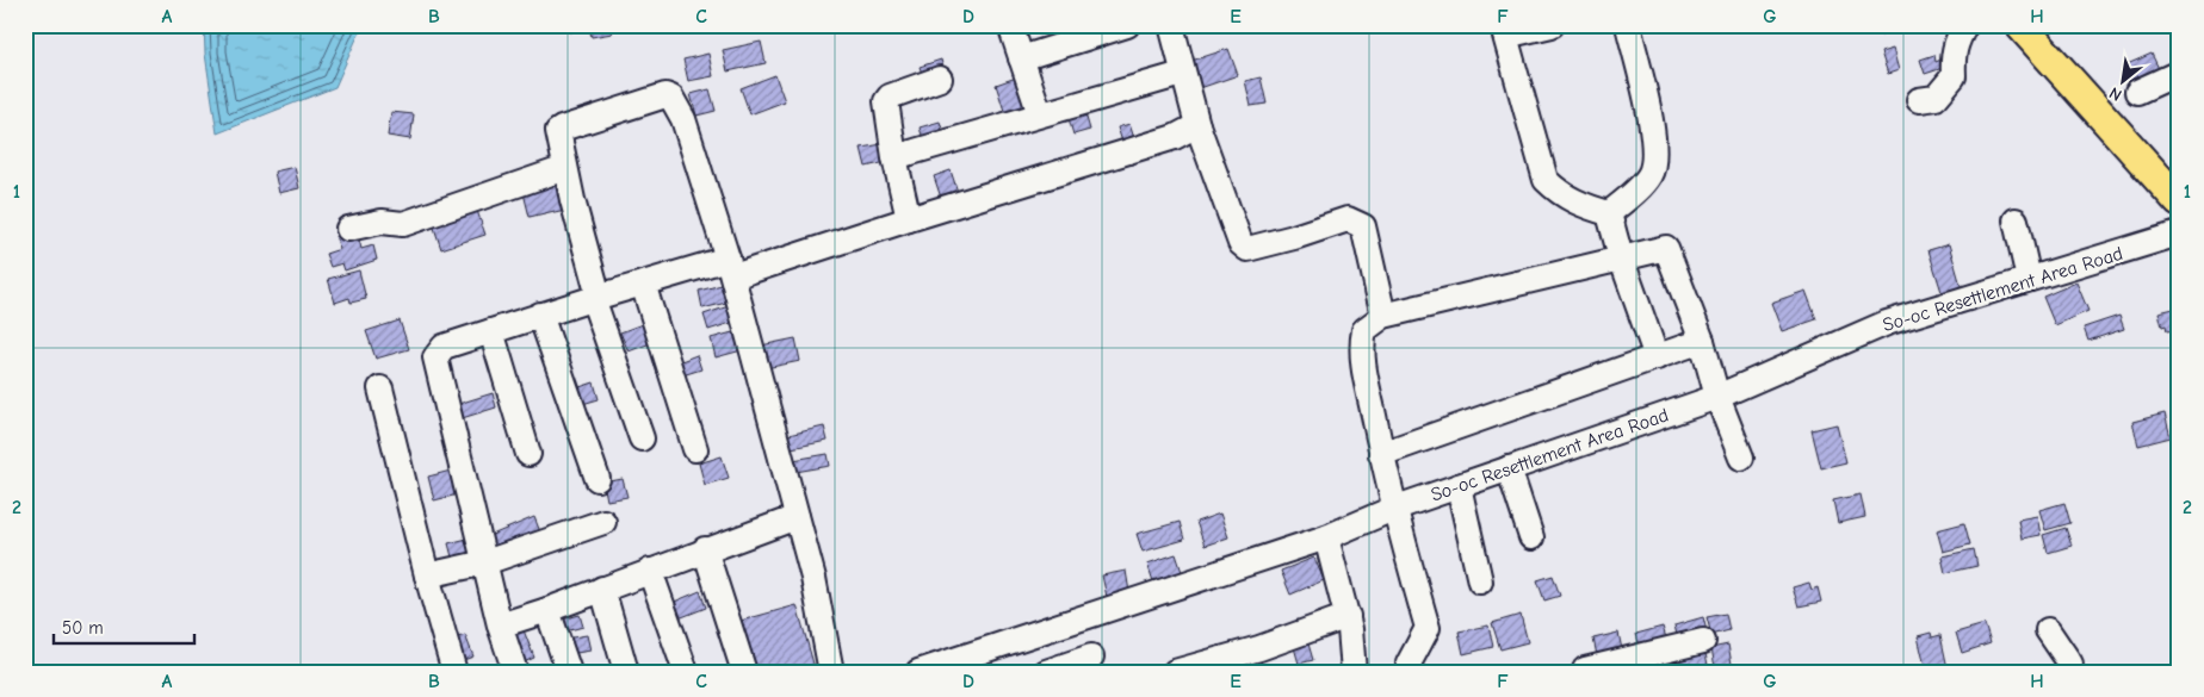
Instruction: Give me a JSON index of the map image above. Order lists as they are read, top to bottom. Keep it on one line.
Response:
{"streets":{"street":["So-oc Resettlement Area Road"]},"scale_bar":"50 m","north":"bottom left","grid":{"columns":["A","B","C","D","E","F","G","H"],"rows":["1","2"]}}
